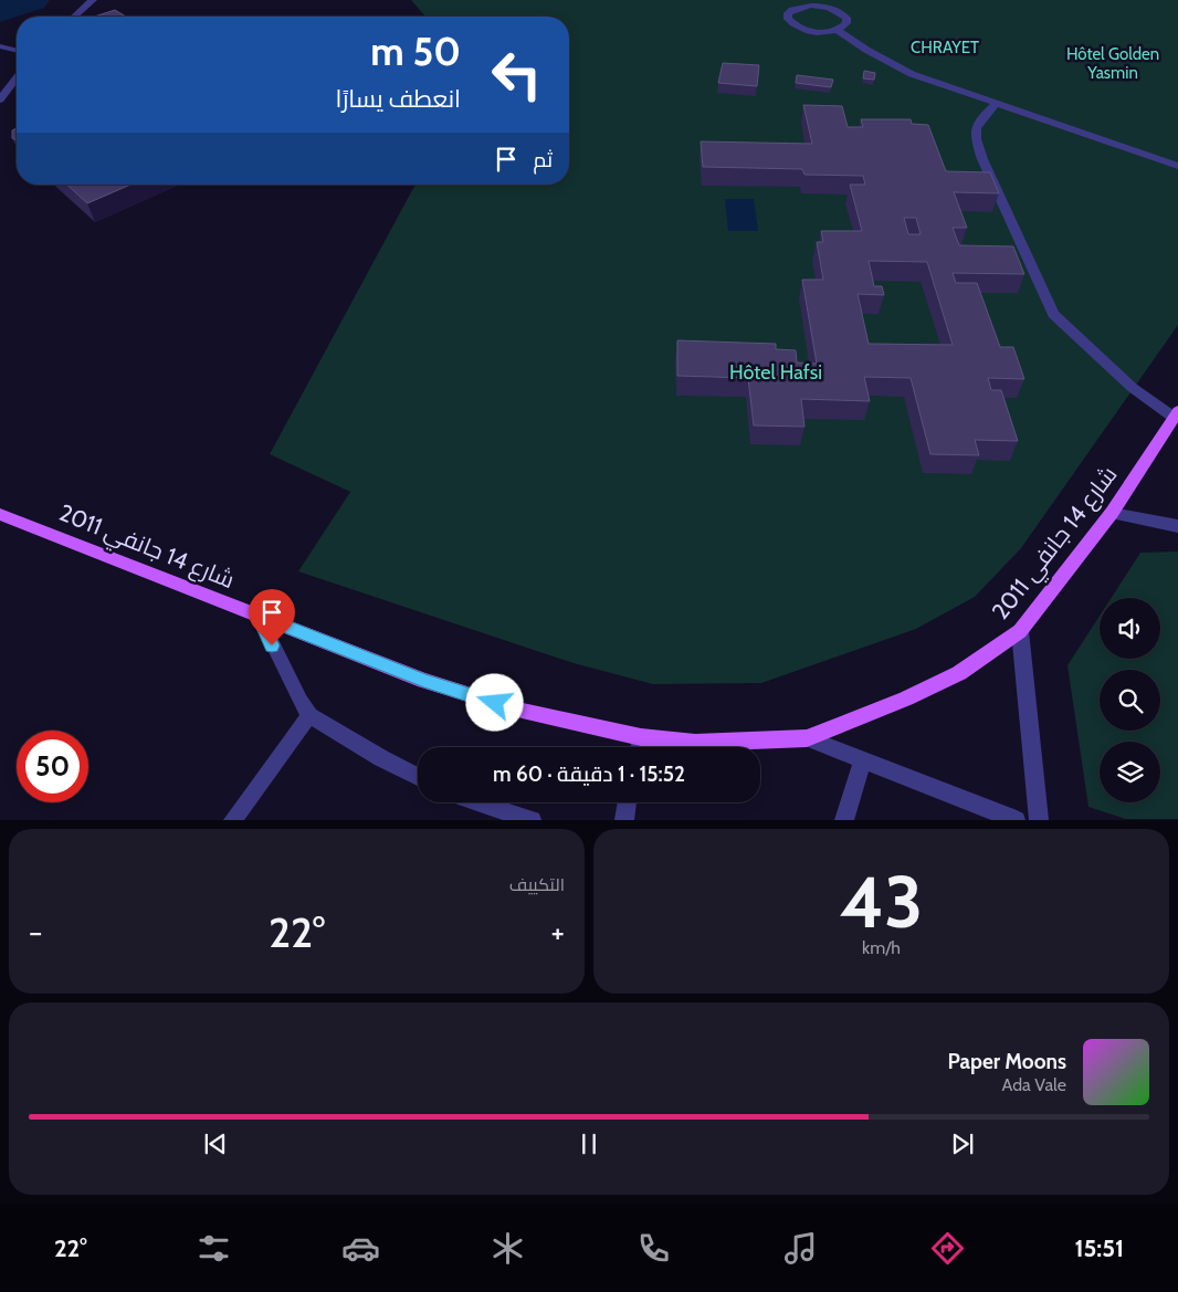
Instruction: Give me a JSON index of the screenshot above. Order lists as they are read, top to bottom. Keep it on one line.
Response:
{"streets":{"main road":["شارع 14 جانفي 2011"]},"parks":["CHRAYET","Hôtel Golden Yasmin","Hôtel Hafsi"],"page":{"turn":["50 m","انعطف يسارًا"],"then":"ثم","limit":"50","trip":"15:52 · 1 دقيقة · 60 m","tile":[["43","km/h"],"التكييف"],"heat":["−","22°","+"],"song":["Paper Moons","Ada Vale"],"tabs":["15:51","22°"]}}
